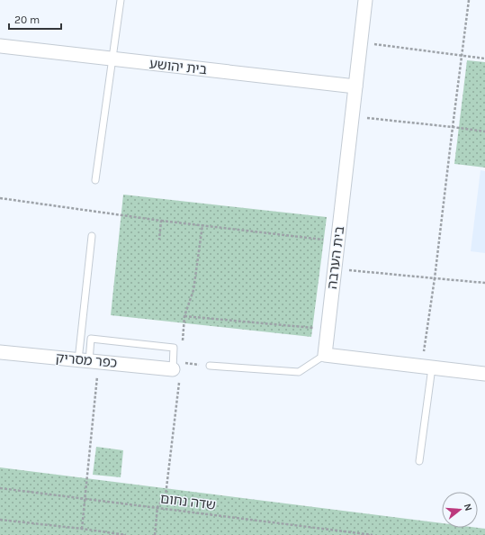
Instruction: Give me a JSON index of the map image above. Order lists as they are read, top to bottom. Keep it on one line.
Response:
{"streets":{"street":["בית יהושע","בית הערבה","כפר מסריק"],"path":["שדה נחום"]},"crossings":[["בית יהושע","בית הערבה"]],"scale_bar":"20 m","north":"right"}
